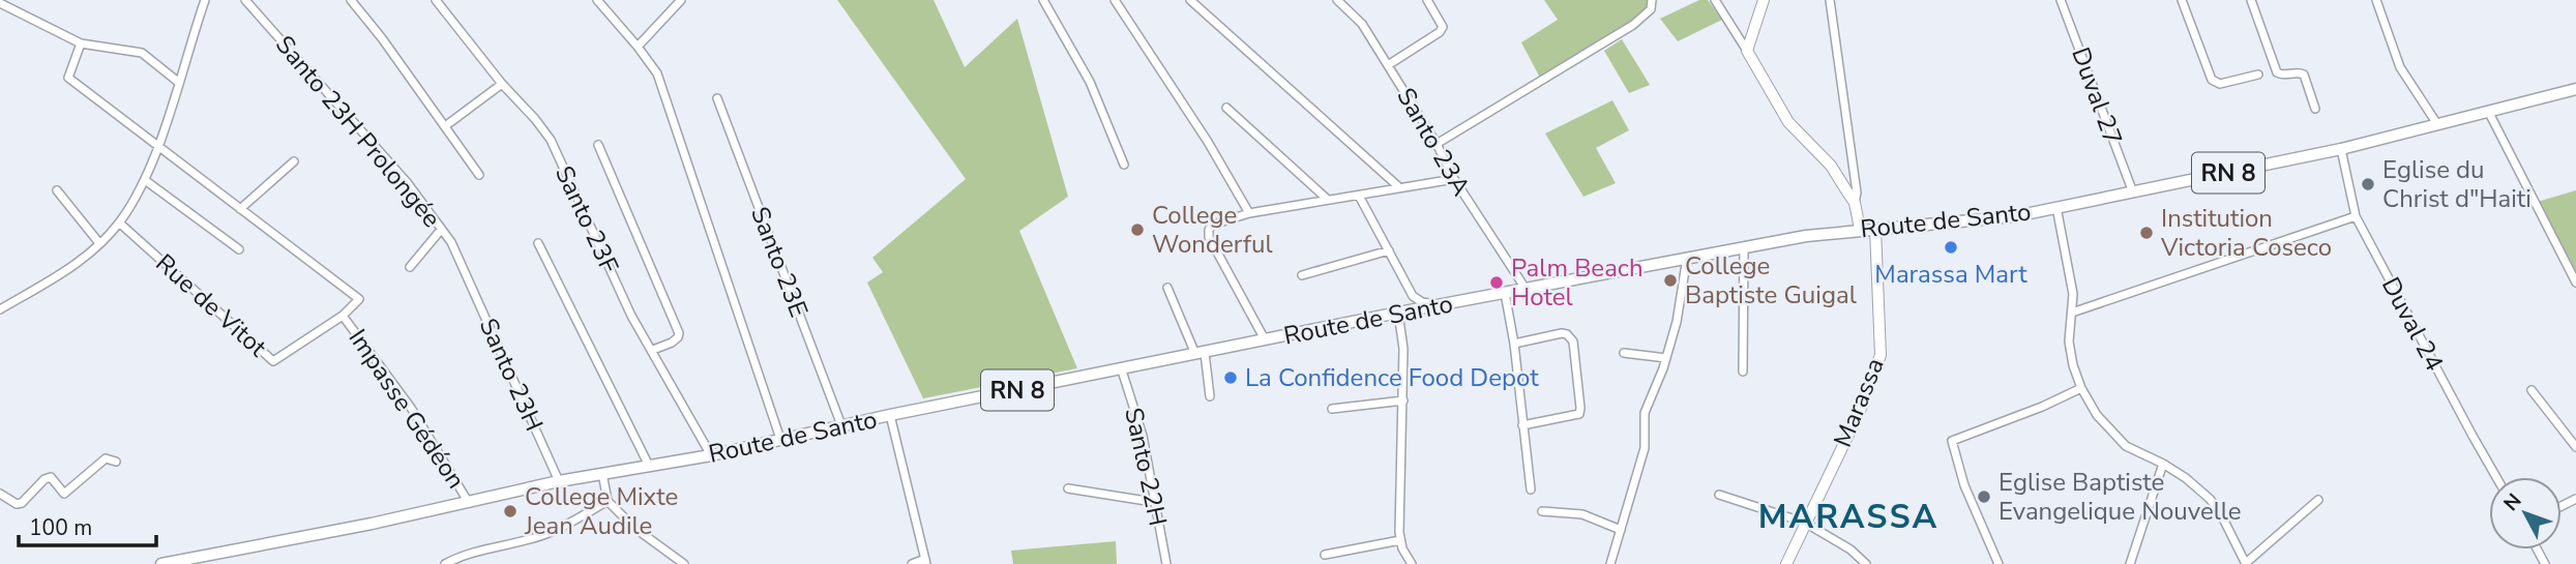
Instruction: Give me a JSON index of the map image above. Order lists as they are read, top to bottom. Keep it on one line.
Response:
{"streets":{"main road":["RN 8","Route de Santo","Marassa"],"street":["Duval 27","Santo 23H Prolongée","Santo 23A","Santo 23F","Santo 23E","Rue de Vitot","Duval 24","Santo 23H","Impasse Gédéon","Santo 22H"]},"crossings":[["Duval 27","Route de Santo"],["Santo 23H Prolongée","Santo 23H"],["Santo 23A","Route de Santo"],["Santo 23F","Route de Santo"],["Route de Santo","Santo 23E"],["Route de Santo","Duval 24"],["Route de Santo","Santo 23H"],["Route de Santo","Marassa"],["Route de Santo","Impasse Gédéon"],["Route de Santo","Santo 22H"],["Rue de Vitot","Impasse Gédéon"]],"districts":["MARASSA"],"places":["Eglise du Christ d\"Haiti","College Wonderful","Institution Victoria Coseco","Marassa Mart","College Baptiste Guigal","Palm Beach Hotel","La Confidence Food Depot","Eglise Baptiste Evangelique Nouvelle","College Mixte Jean Audile"],"scale_bar":"100 m","north":"top left"}
